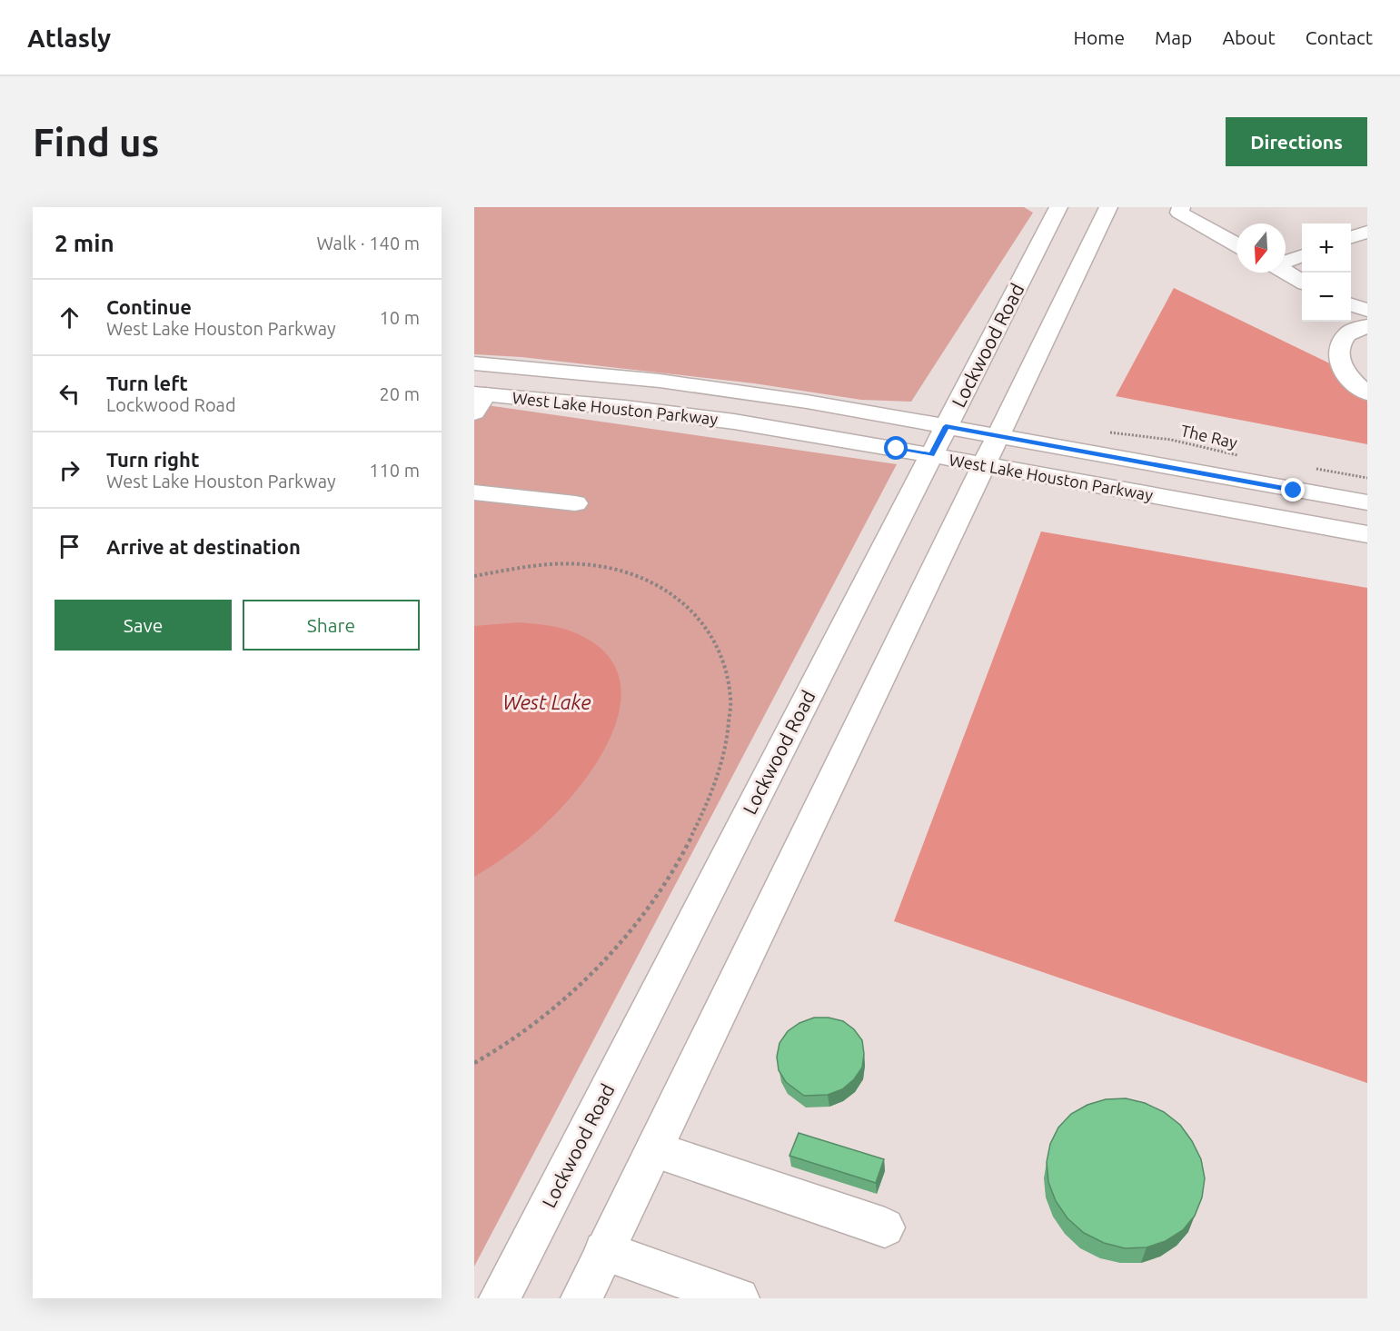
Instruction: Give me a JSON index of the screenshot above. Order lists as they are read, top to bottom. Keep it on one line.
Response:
{"streets":{"main road":["Lockwood Road","West Lake Houston Parkway"],"path":["The Ray"]},"crossings":[["Lockwood Road","West Lake Houston Parkway"]],"water":["West Lake"],"north":"bottom","page":{"header":"Atlasly","nav":["Home","Map","About","Contact"],"buttons":["Directions",["Save","Share"]],"title":"Find us","heading":["2 min","Walk · 140 m"],"map_buttons":["+","−"],"list":[["Continue","West Lake Houston Parkway","10 m"],["Turn left","Lockwood Road","20 m"],["Turn right","West Lake Houston Parkway","110 m"],"Arrive at destination"]}}
